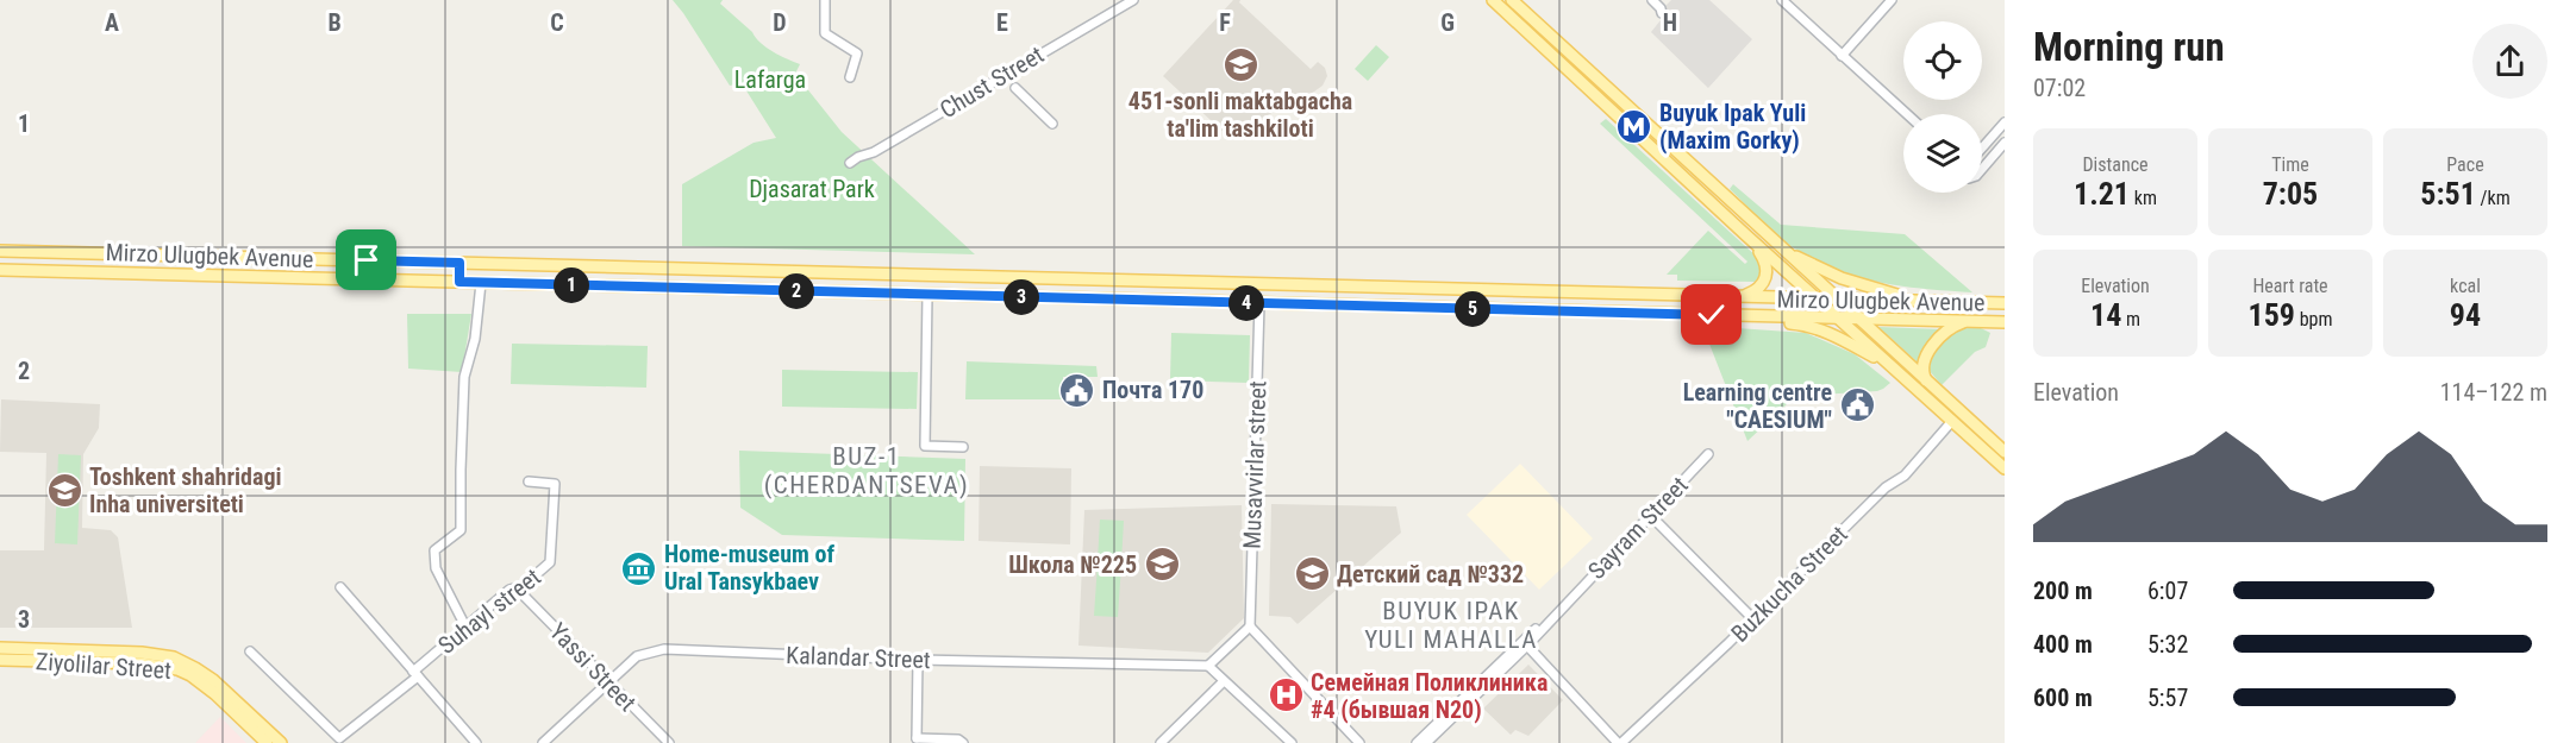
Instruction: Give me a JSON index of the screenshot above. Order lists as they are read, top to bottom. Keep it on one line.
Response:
{"streets":{"main road":["Mirzo Ulugbek Avenue","Ziyolilar Street"],"street":["Chust Street","Musavvirlar street","Sayram Street","Buzkucha Street","Suhayl street","Kalandar Street","Yassi Street"]},"crossings":[["Mirzo Ulugbek Avenue","Musavvirlar street"],["Suhayl street","Yassi Street"],["Kalandar Street","Yassi Street"]],"districts":["BUZ-1 (CHERDANTSEVA)","BUYUK IPAK YULI MAHALLA"],"parks":["Lafarga","Djasarat Park"],"places":{"school or university":["451-sonli maktabgacha ta'lim tashkiloti","Toshkent shahridagi Inha universiteti","Школа №225","Детский сад №332"],"metro station":["Buyuk Ipak Yuli (Maxim Gorky)"],"public building":["Почта 170","Learning centre \"CAESIUM\""],"museum":["Home-museum of Ural Tansykbaev"],"hospital":["Семейная Поликлиника #4 (бывшая N20)"]},"page":{"heading":["Morning run","07:02"],"stats":[["Distance","1.21 km"],["Time","7:05"],["Pace","5:51 /km"],["Elevation","14 m"],["Heart rate","159 bpm"],["kcal","94"]],"pins":["1","2","3","4","5"],"chart":["Elevation","114–122 m"],"list":[{"name":"200 m","note":"6:07"},{"name":"400 m","note":"5:32"},{"name":"600 m","note":"5:57"}]},"grid":{"columns":["A","B","C","D","E","F","G","H"],"rows":["1","2","3"]}}
